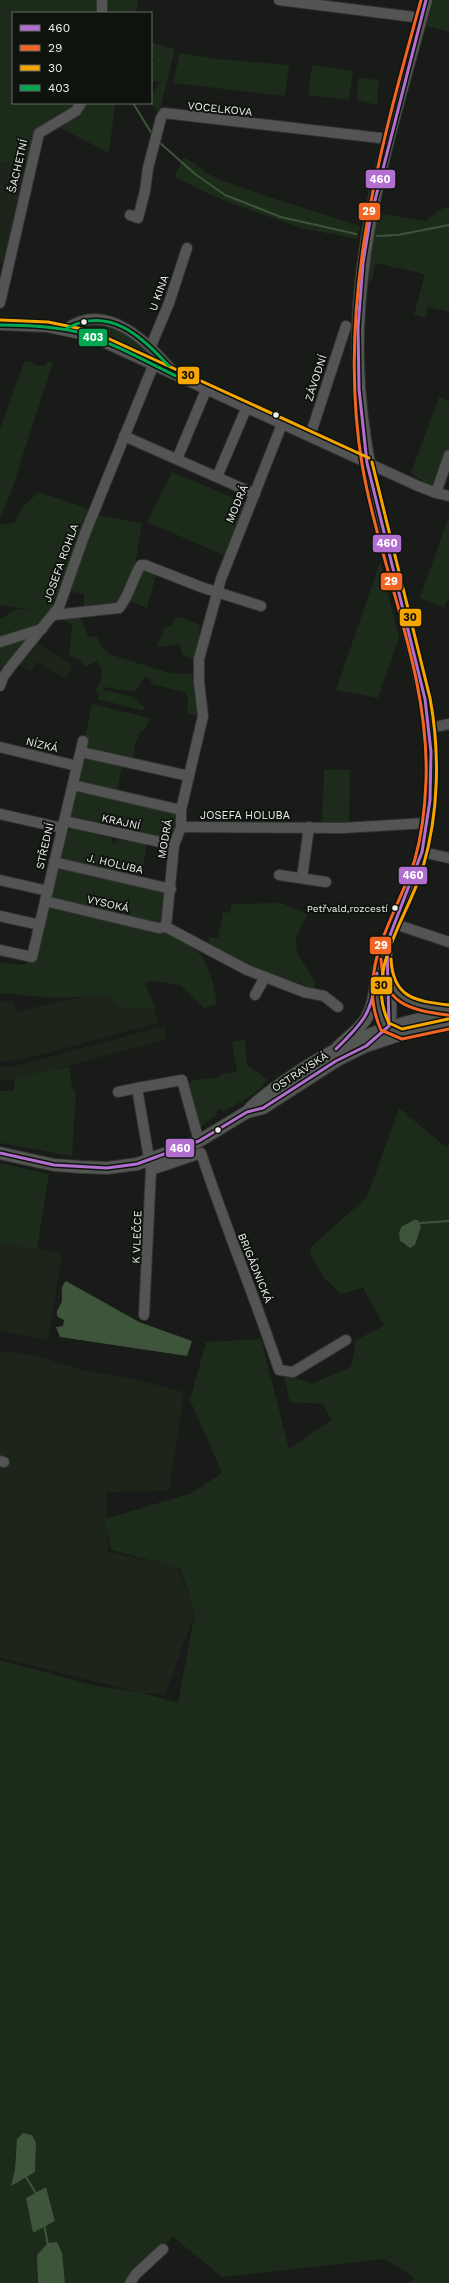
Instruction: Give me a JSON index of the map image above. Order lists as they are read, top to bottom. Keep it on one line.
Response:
{"streets":{"main road":["OSTRAVSKÁ"],"street":["VOCELKOVA","ŠACHETNÍ","U KINA","ZÁVODNÍ","MODRÁ","JOSEFA ROHLA","NÍZKÁ","JOSEFA HOLUBA","KRAJNÍ","STŘEDNÍ","J. HOLUBA","VYSOKÁ","K VLEČCE","BRIGÁDNICKÁ"]},"crossings":[["MODRÁ","JOSEFA HOLUBA"],["MODRÁ","KRAJNÍ"],["MODRÁ","J. HOLUBA"],["MODRÁ","VYSOKÁ"],["NÍZKÁ","STŘEDNÍ"],["KRAJNÍ","STŘEDNÍ"],["STŘEDNÍ","J. HOLUBA"],["STŘEDNÍ","VYSOKÁ"],["OSTRAVSKÁ","K VLEČCE"],["OSTRAVSKÁ","BRIGÁDNICKÁ"],["K VLEČCE","BRIGÁDNICKÁ"]],"places":["Petřvald,rozcestí"],"lines":["transit line 460","transit line 29","transit line 30","transit line 403"],"legend":["460","29","30","403"]}
